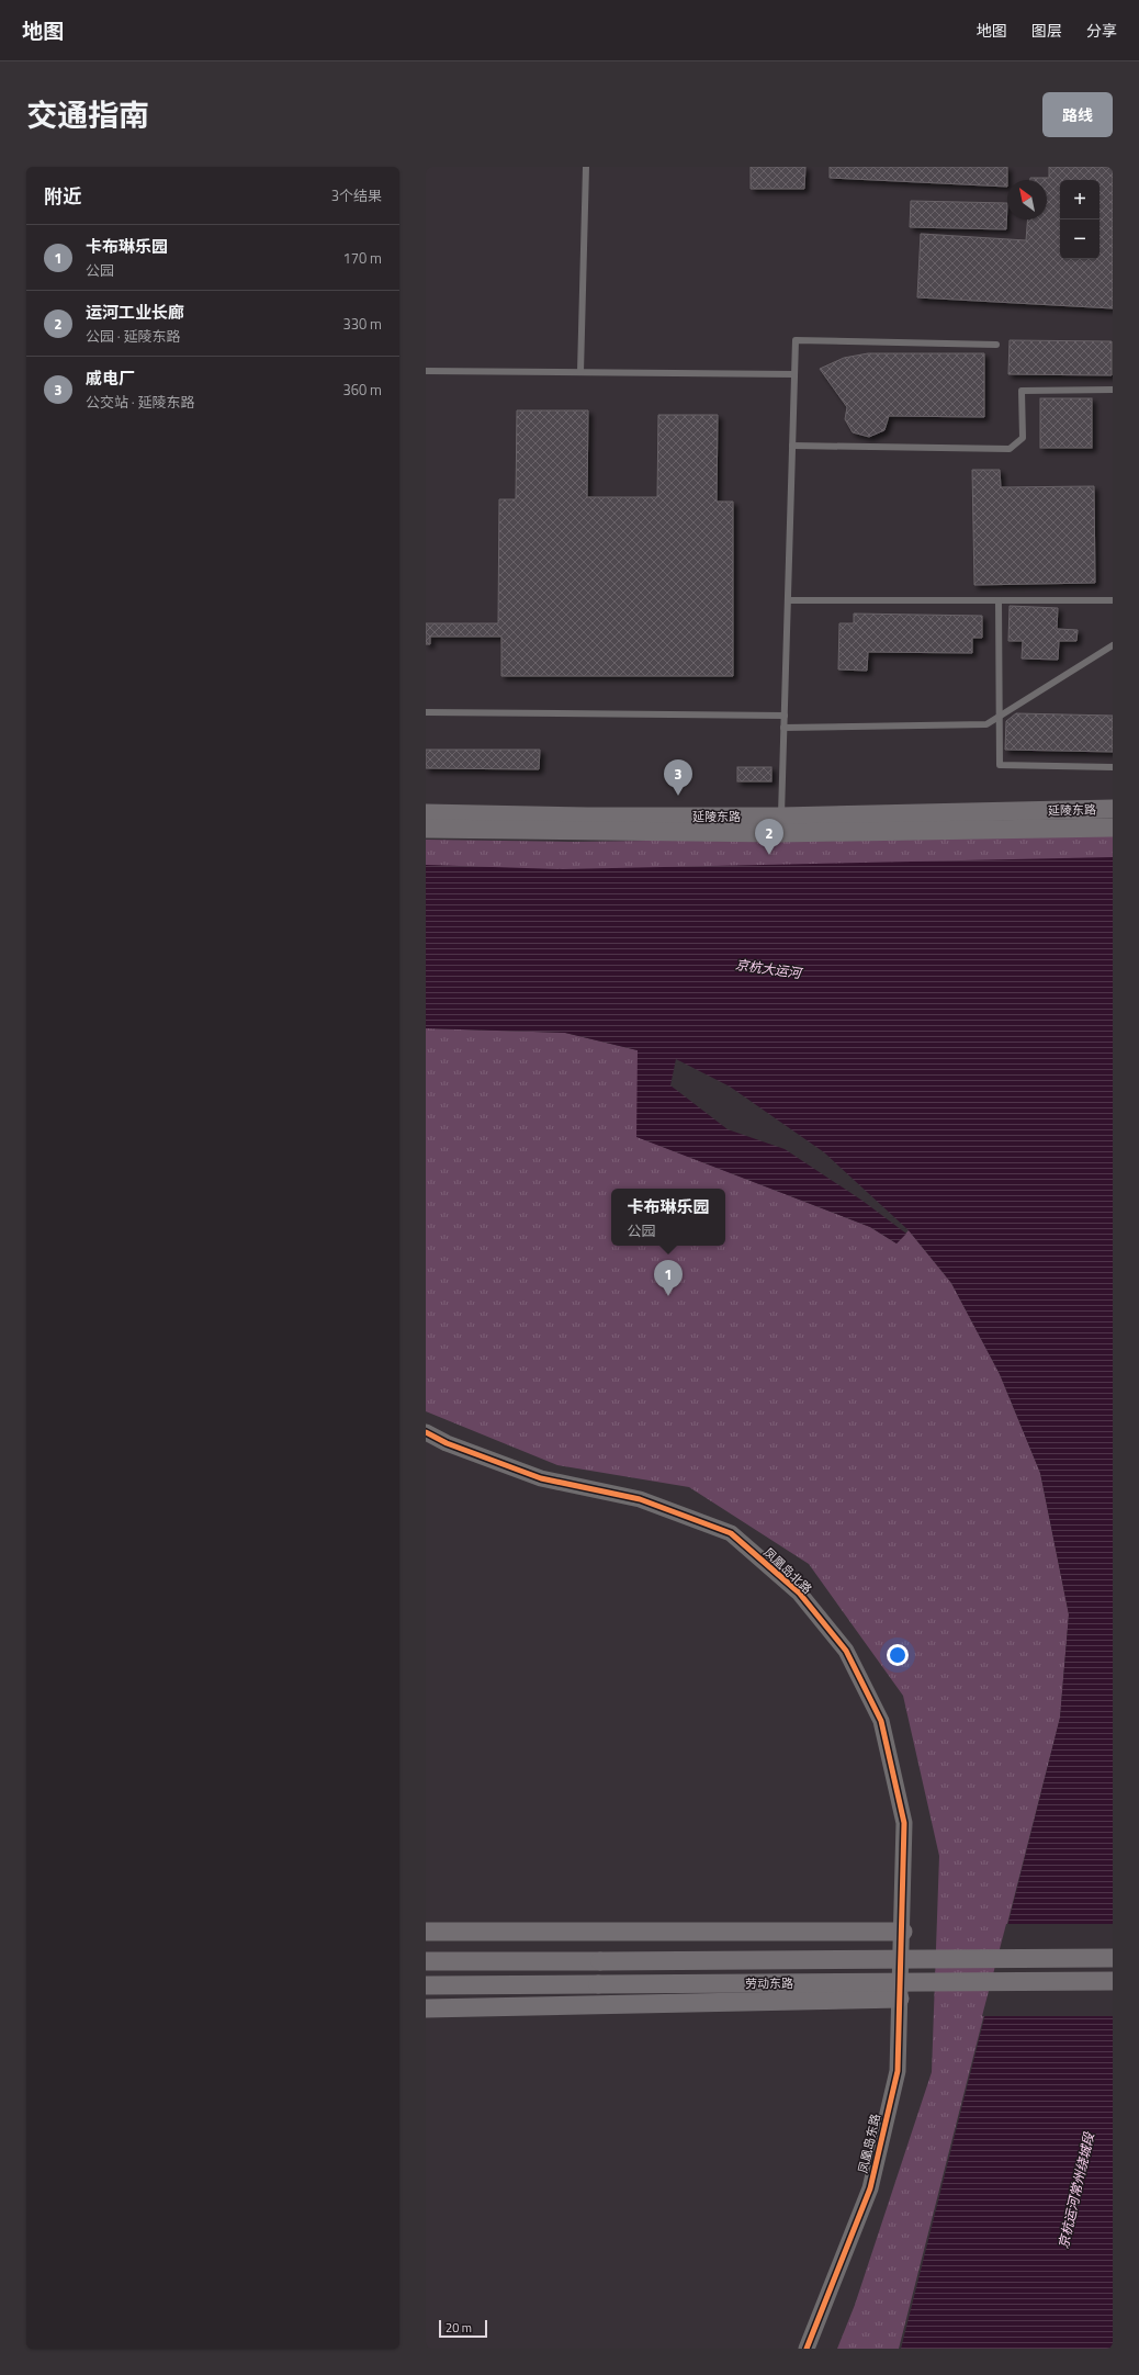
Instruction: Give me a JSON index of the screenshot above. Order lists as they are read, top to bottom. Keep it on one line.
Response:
{"streets":{"main road":["延陵东路","劳动东路"],"street":["凤凰岛北路","凤凰岛东路"]},"crossings":[["凤凰岛北路","凤凰岛东路"]],"water":["京杭大运河","京杭运河常州绕城段"],"scale_bar":"20 m","north":"top left","page":{"header":"地图","nav":["地图","图层","分享"],"title":"交通指南","buttons":"路线","heading":["附近","3个结果"],"map_buttons":["+","−"],"list":[{"mark":"1","name":"卡布琳乐园","note":"公园","value":"170 m"},{"mark":"2","name":"运河工业长廊","note":"公园 · 延陵东路","value":"330 m"},{"mark":"3","name":"戚电厂","note":"公交站 · 延陵东路","value":"360 m"}],"pins":["3","2","1"],"popup":["卡布琳乐园","公园"],"scale":"20 m"}}
